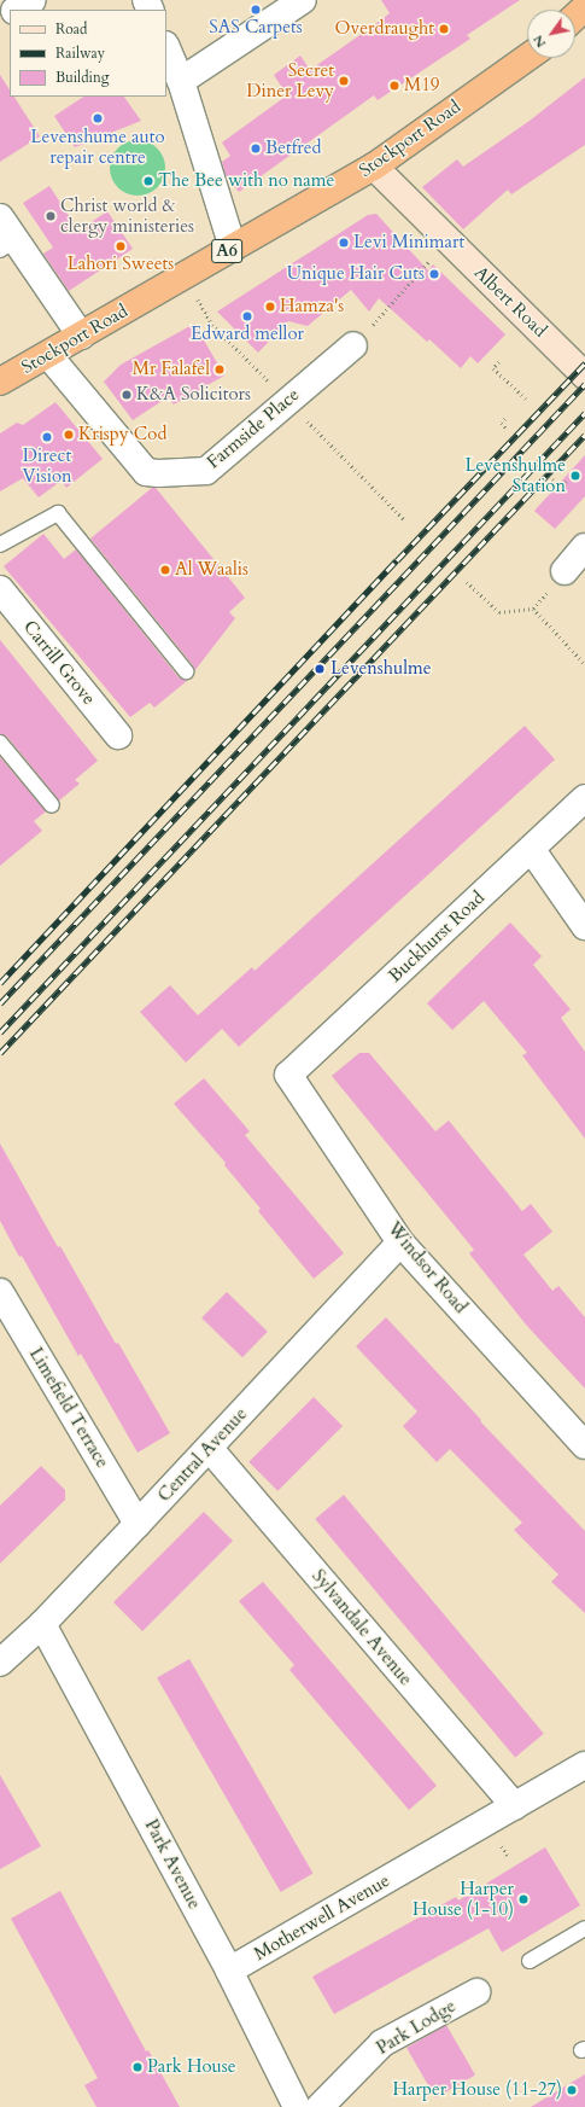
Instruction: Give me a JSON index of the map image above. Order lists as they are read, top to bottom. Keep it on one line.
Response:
{"streets":{"highway":["Stockport Road","A6"],"main road":["Albert Road"],"street":["Farmside Place","Carrill Grove","Buckhurst Road","Windsor Road","Limefield Terrace","Central Avenue","Sylvandale Avenue","Park Avenue","Motherwell Avenue","Park Lodge"]},"crossings":[["Stockport Road","Albert Road"],["Stockport Road","Farmside Place"],["Buckhurst Road","Windsor Road"],["Windsor Road","Central Avenue"],["Limefield Terrace","Central Avenue"],["Central Avenue","Sylvandale Avenue"],["Central Avenue","Park Avenue"],["Sylvandale Avenue","Motherwell Avenue"],["Park Avenue","Motherwell Avenue"]],"places":["SAS Carpets","Overdraught","Secret Diner Levy","M19","Levenshume auto repair centre","Betfred","The Bee with no name","Christ world & clergy ministeries","Levi Minimart","Lahori Sweets","Unique Hair Cuts","Hamza's","Edward mellor","Mr Falafel","K&A Solicitors","Krispy Cod","Direct Vision","Levenshulme Station","Al Waalis","Levenshulme","Harper House (1-10)","Park House","Harper House (11-27)"],"legend":["Road","Railway","Building"],"north":"bottom left"}
